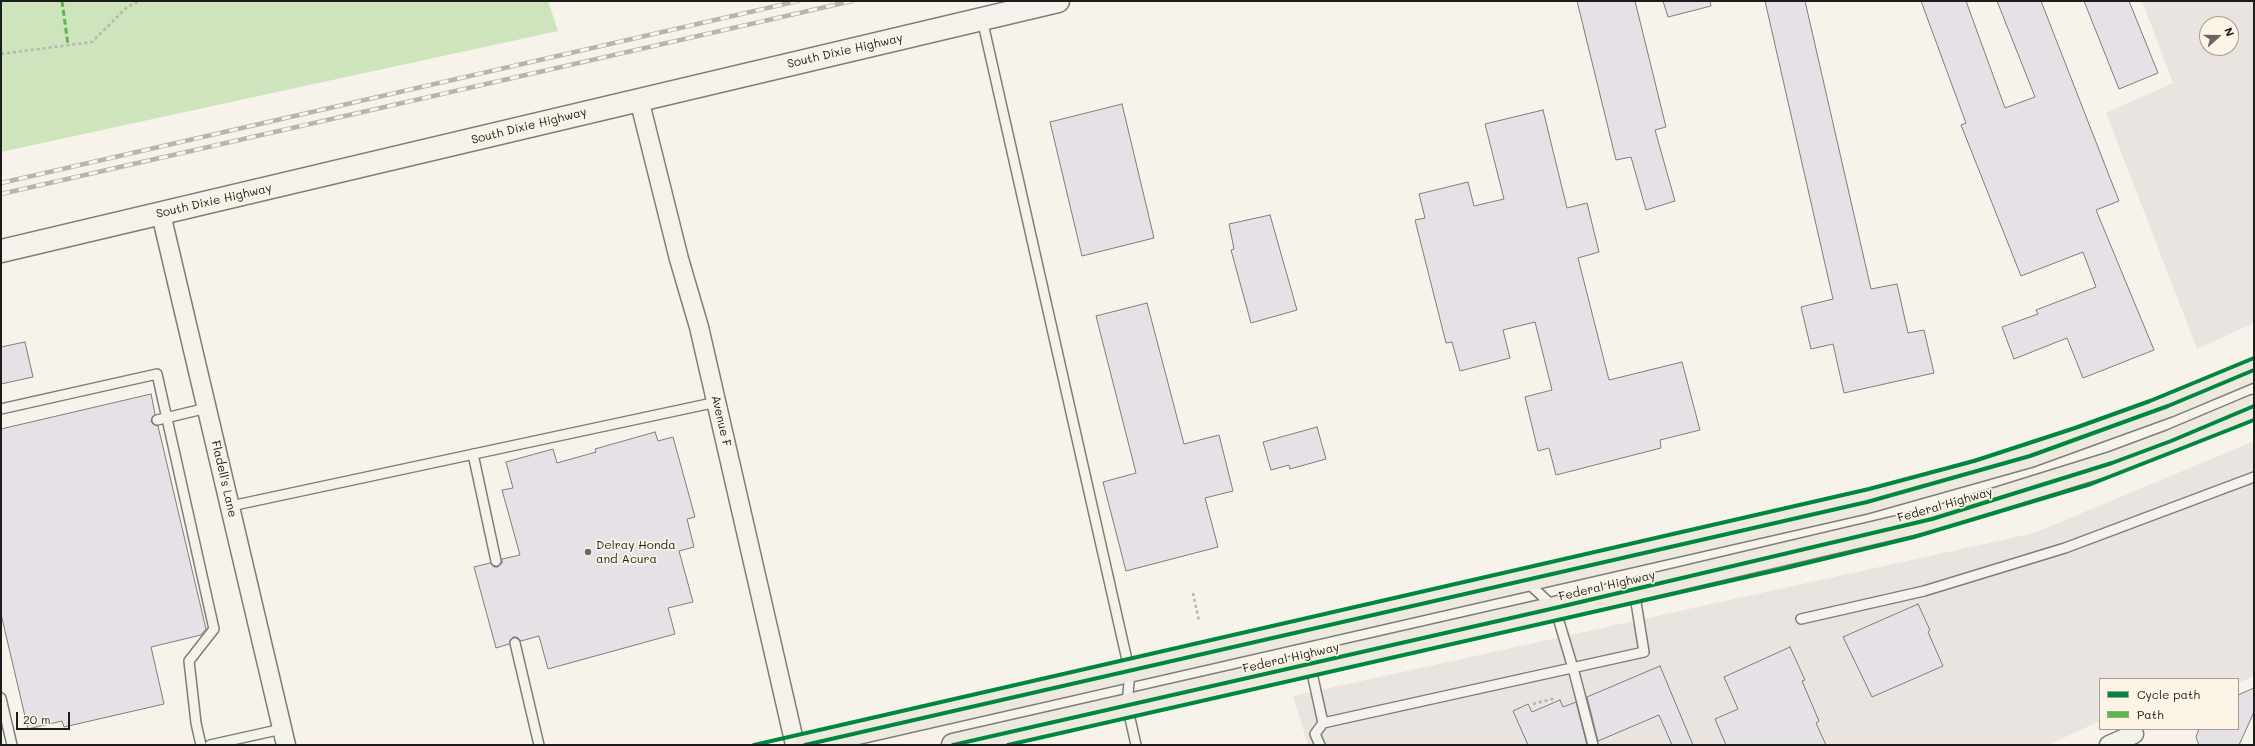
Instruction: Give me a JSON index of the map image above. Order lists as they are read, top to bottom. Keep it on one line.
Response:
{"streets":{"main road":["Federal Highway"],"street":["South Dixie Highway","Avenue F","Fladell's Lane"]},"crossings":[["South Dixie Highway","Avenue F"],["South Dixie Highway","Fladell's Lane"]],"places":["Delray Honda and Acura"],"legend":["Cycle path","Path"],"scale_bar":"20 m","north":"right"}
